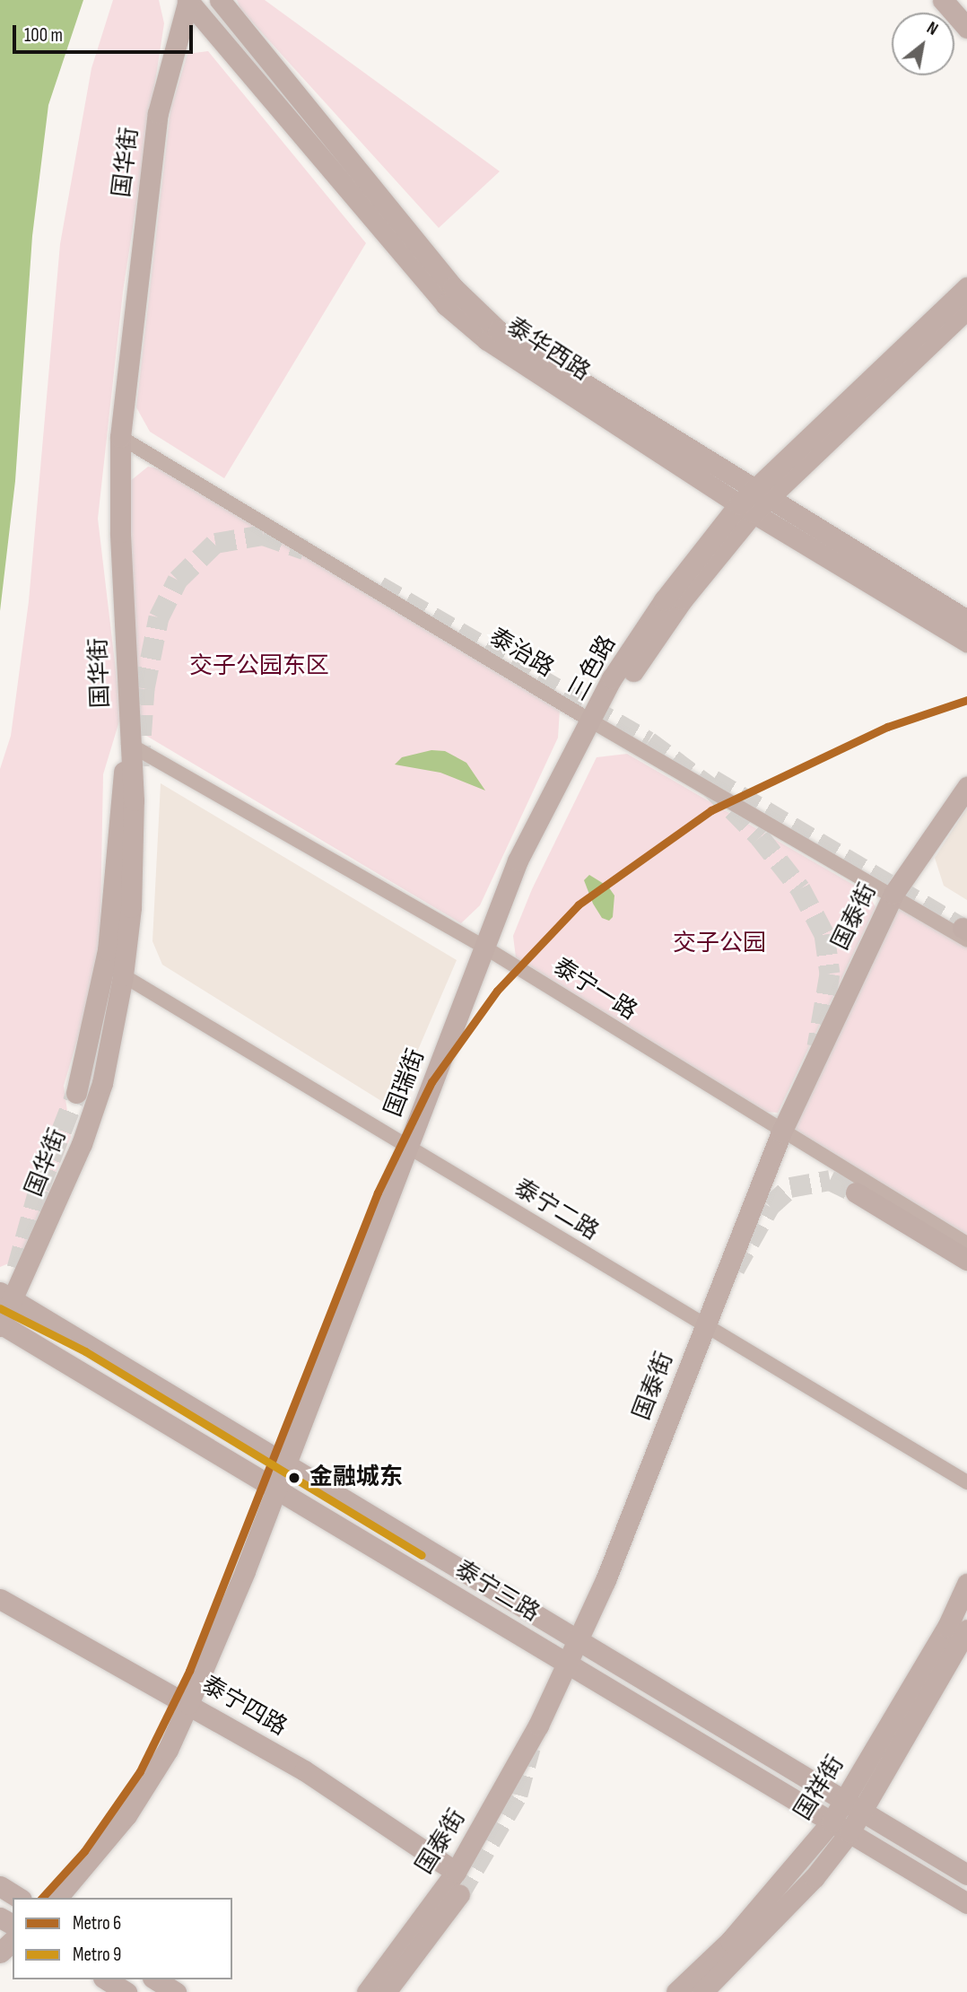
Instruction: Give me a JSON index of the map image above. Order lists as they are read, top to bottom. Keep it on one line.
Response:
{"streets":{"street":["国华街","泰华西路","泰治路","三色路","国泰街","泰宁一路","国瑞街","泰宁二路","泰宁三路","泰宁四路","国祥街"]},"crossings":[["国华街","泰华西路"],["国华街","泰治路"],["国华街","泰宁一路"],["国华街","泰宁二路"],["国华街","泰宁三路"],["泰华西路","三色路"],["泰治路","三色路"],["泰治路","国泰街"],["泰治路","国瑞街"],["三色路","国瑞街"],["国泰街","泰宁一路"],["国泰街","泰宁二路"],["国泰街","泰宁三路"],["国泰街","泰宁四路"],["泰宁一路","国瑞街"],["国瑞街","泰宁二路"],["国瑞街","泰宁三路"],["国瑞街","泰宁四路"],["泰宁三路","国祥街"]],"parks":["交子公园东区","交子公园"],"places":["金融城东"],"lines":["metro line 6","metro line 9"],"legend":["Metro 6","Metro 9"],"scale_bar":"100 m","north":"top right"}
